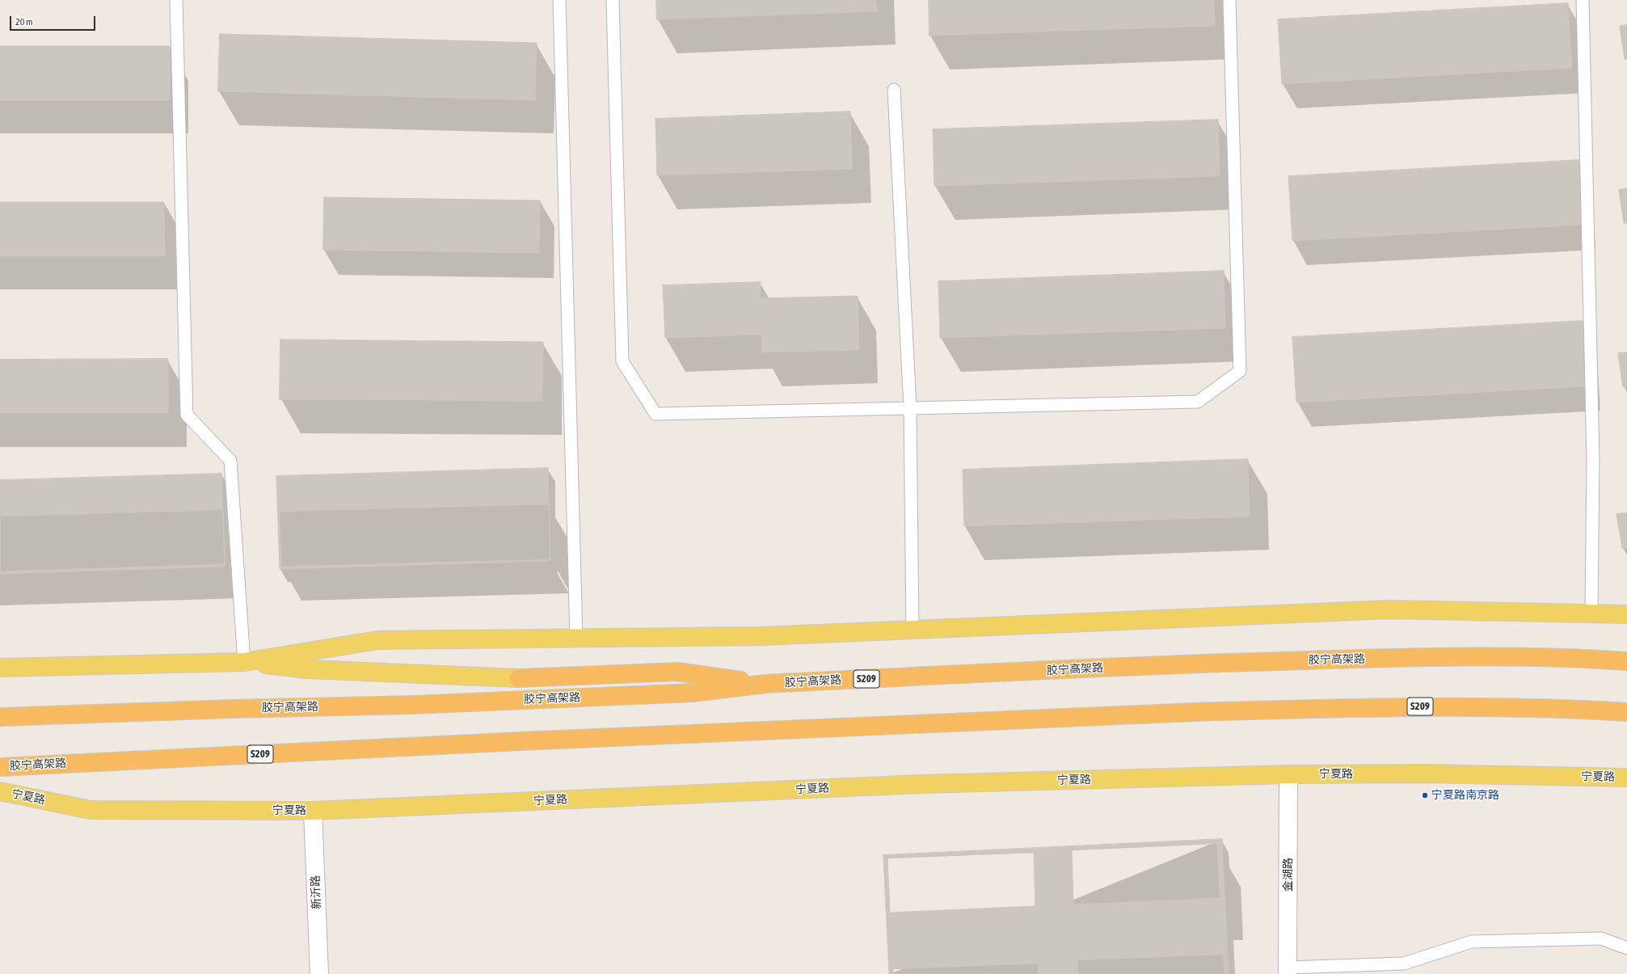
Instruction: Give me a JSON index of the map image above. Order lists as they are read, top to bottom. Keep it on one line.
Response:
{"streets":{"highway":["胶宁高架路","S209"],"main road":["宁夏路"],"street":["金湖路","新沂路"]},"crossings":[["宁夏路","金湖路"],["宁夏路","新沂路"]],"places":["宁夏路南京路"],"scale_bar":"20 m"}
